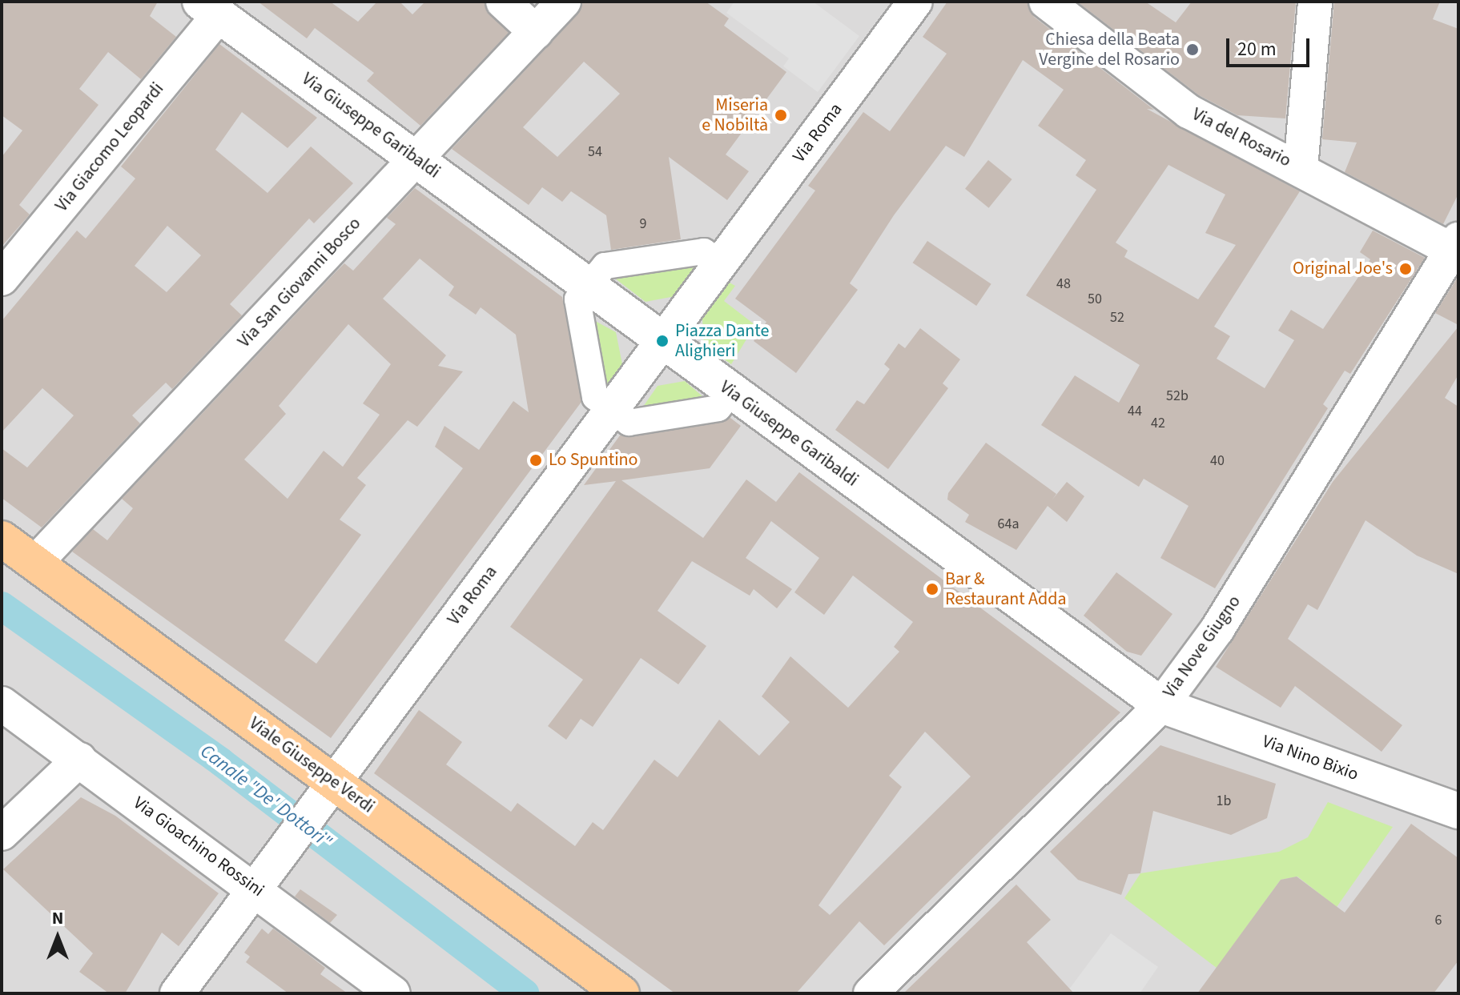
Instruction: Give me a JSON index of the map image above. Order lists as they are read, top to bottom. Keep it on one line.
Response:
{"streets":{"main road":["Viale Giuseppe Verdi"],"street":["Via Giuseppe Garibaldi","Via Roma","Via del Rosario","Via Giacomo Leopardi","Via San Giovanni Bosco","Via Nove Giugno","Via Nino Bixio","Via Gioachino Rossini"]},"crossings":[["Via Giuseppe Garibaldi","Via Giacomo Leopardi"],["Via Giuseppe Garibaldi","Via San Giovanni Bosco"],["Via Giuseppe Garibaldi","Via Nove Giugno"],["Via Giuseppe Garibaldi","Via Nino Bixio"],["Via Roma","Viale Giuseppe Verdi"],["Via Roma","Via Gioachino Rossini"],["Via del Rosario","Via Nove Giugno"],["Via San Giovanni Bosco","Viale Giuseppe Verdi"],["Via Nove Giugno","Via Nino Bixio"]],"water":["Canale \"De' Dottori\""],"places":["Chiesa della Beata Vergine del Rosario","Miseria e Nobiltà","Original Joe's","Piazza Dante Alighieri","Lo Spuntino","Bar & Restaurant Adda"],"house_numbers":["54","9","48","50","52","52b","44","42","40","64a","1b","6"],"scale_bar":"20 m","north":"top"}
